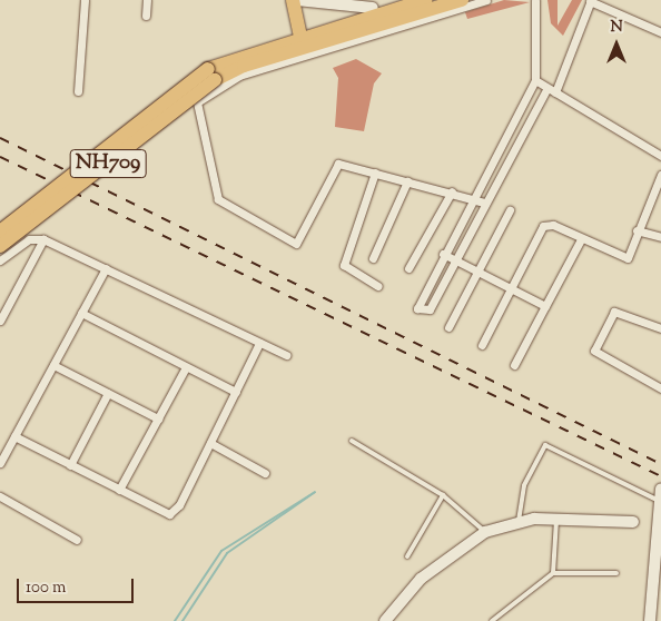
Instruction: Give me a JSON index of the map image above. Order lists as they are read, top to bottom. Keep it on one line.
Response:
{"streets":{"highway":["NH709"]},"scale_bar":"100 m","north":"top"}
